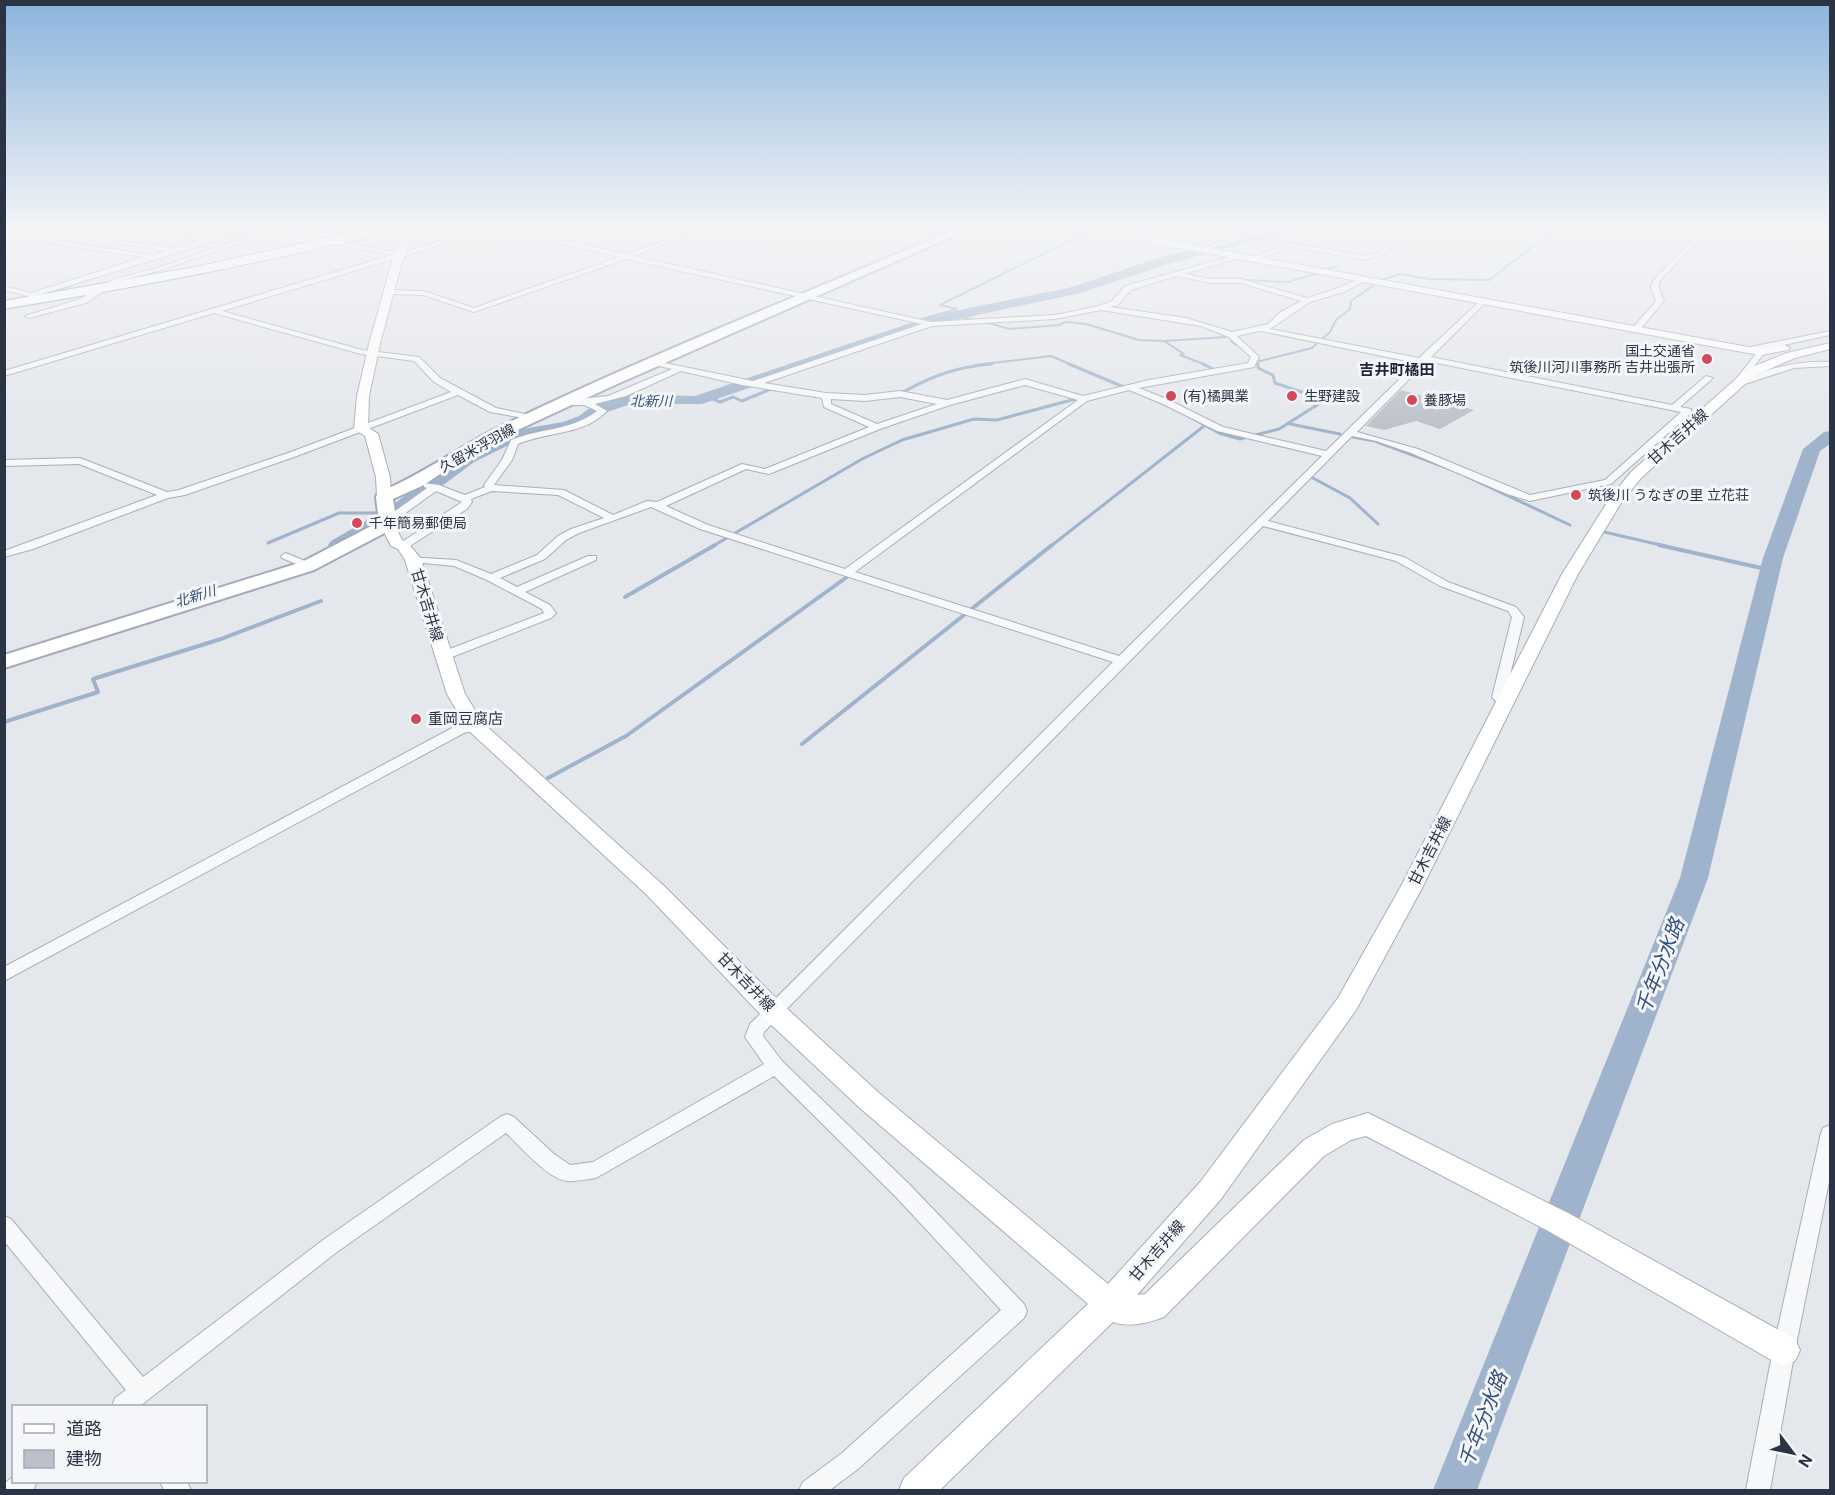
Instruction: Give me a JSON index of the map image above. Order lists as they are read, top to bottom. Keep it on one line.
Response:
{"streets":{"main road":["甘木吉井線","久留米浮羽線"]},"crossings":[["甘木吉井線","久留米浮羽線"]],"districts":["吉井町橘田"],"water":["北新川","千年分水路"],"places":["国土交通省 筑後川河川事務所 吉井出張所","(有)橘興業","生野建設","養豚場","筑後川 うなぎの里 立花荘","千年簡易郵便局","重岡豆腐店"],"legend":["道路","建物"],"north":"bottom right"}
